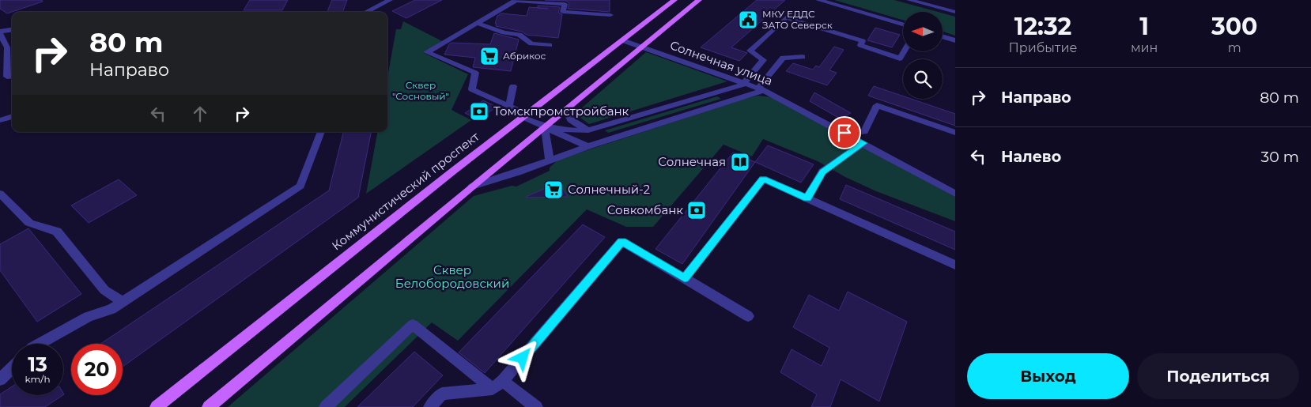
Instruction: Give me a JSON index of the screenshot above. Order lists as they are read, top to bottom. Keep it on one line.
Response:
{"streets":{"main road":["Коммунистический проспект"],"street":["Солнечная улица"]},"crossings":[["Солнечная улица","Коммунистический проспект"]],"parks":["Сквер \"Сосновый\"","Сквер Белобородовский"],"places":{"public building":["МКУ ЕДДС ЗАТО Северск"],"supermarket":["Абрикос","Солнечный-2"],"bank":["Томскпромстройбанк","Совкомбанк"],"library":["Солнечная"]},"north":"left","page":{"eta":["12:32","Прибытие","1","мин","300","m"],"turn":["80 m","Направо"],"list":[{"name":"Направо","value":"80 m"},{"name":"Налево","value":"30 m"}],"speed":"13 km/h","limit":"20","buttons":["Выход","Поделиться"]}}
